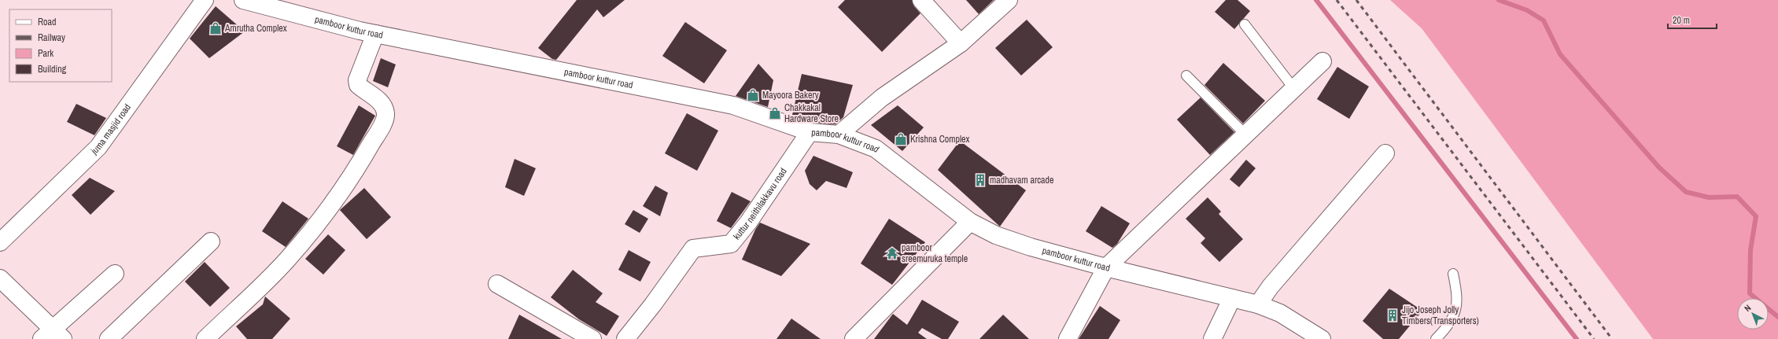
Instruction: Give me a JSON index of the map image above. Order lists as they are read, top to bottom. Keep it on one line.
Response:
{"streets":{"street":["pamboor kuttur road","juma masjid road","kuttur neithilakkavu road"]},"crossings":[["pamboor kuttur road","kuttur neithilakkavu road"]],"places":{"shop":["Amrutha Complex","Mayoora Bakery","Chakkakal Hardware Store","Krishna Complex"],"building":["madhavam arcade","Jijo Joseph Jolly Timbers(Transporters)"],"temple":["pamboor sreemuruka temple"]},"legend":["Road","Railway","Park","Building"],"scale_bar":"20 m","north":"top left"}
